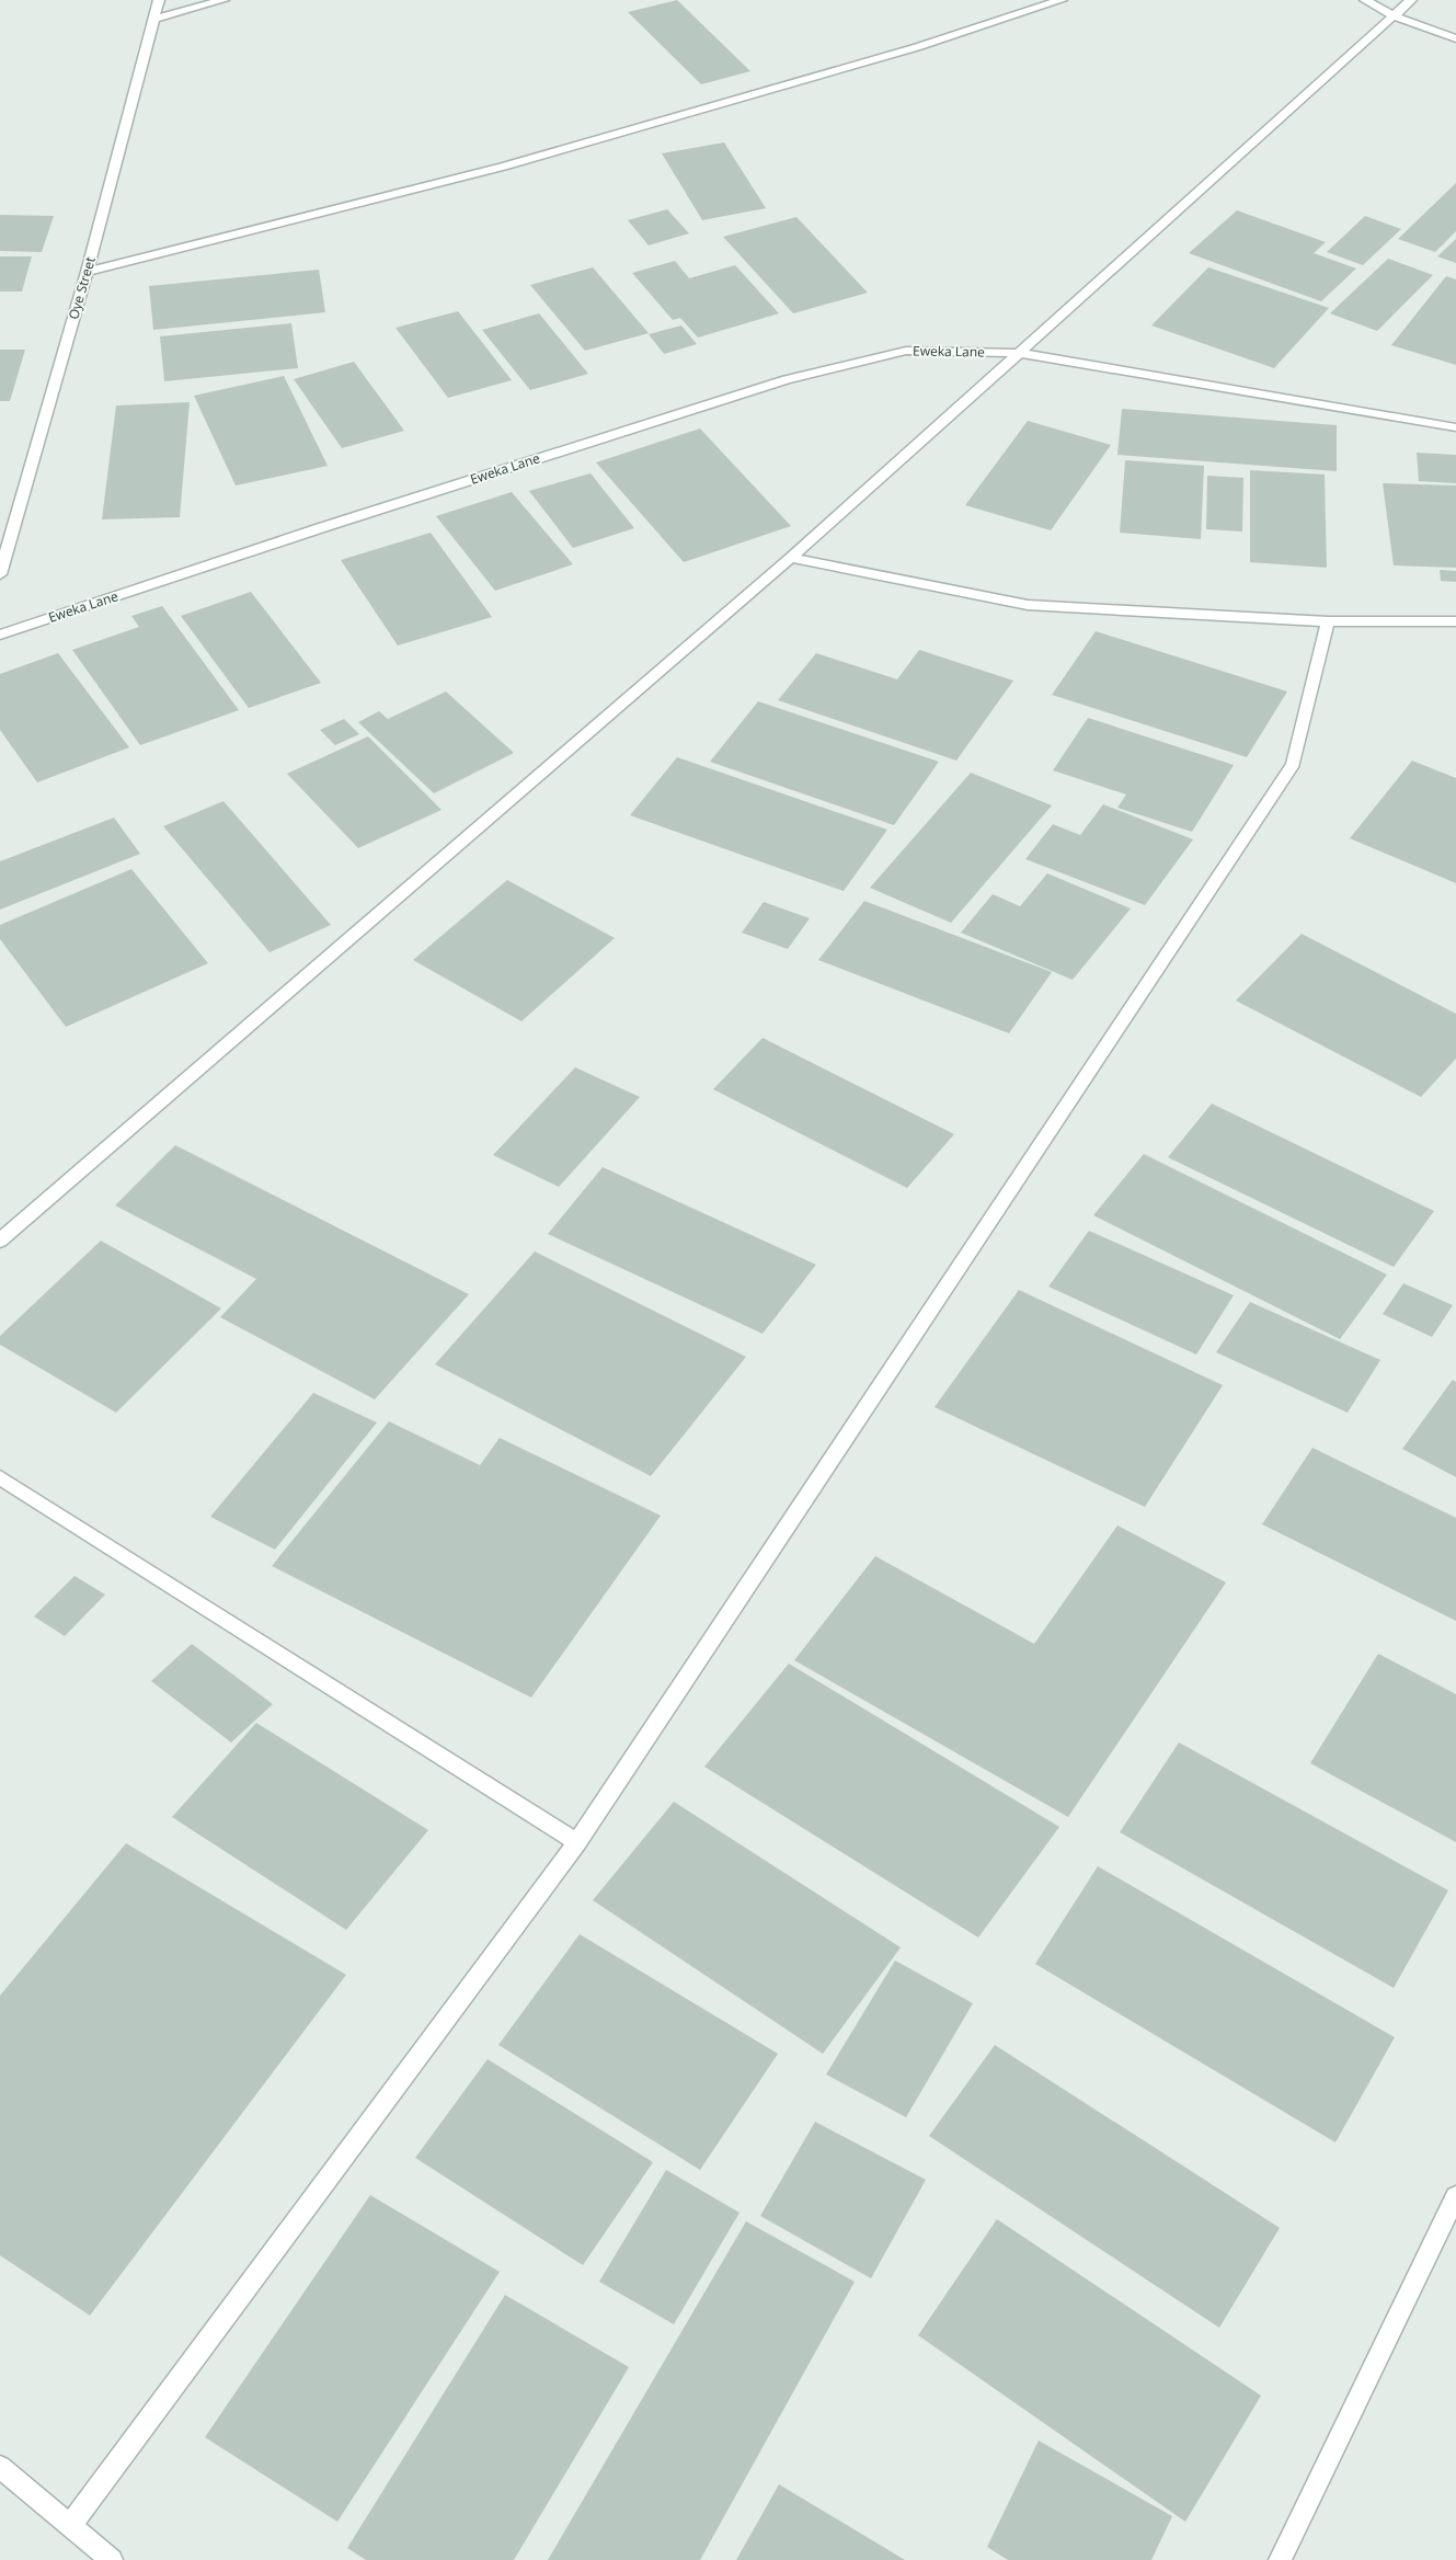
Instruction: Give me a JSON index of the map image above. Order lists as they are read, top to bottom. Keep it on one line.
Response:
{"streets":{"street":["Oye Street","Eweka Lane"]}}
